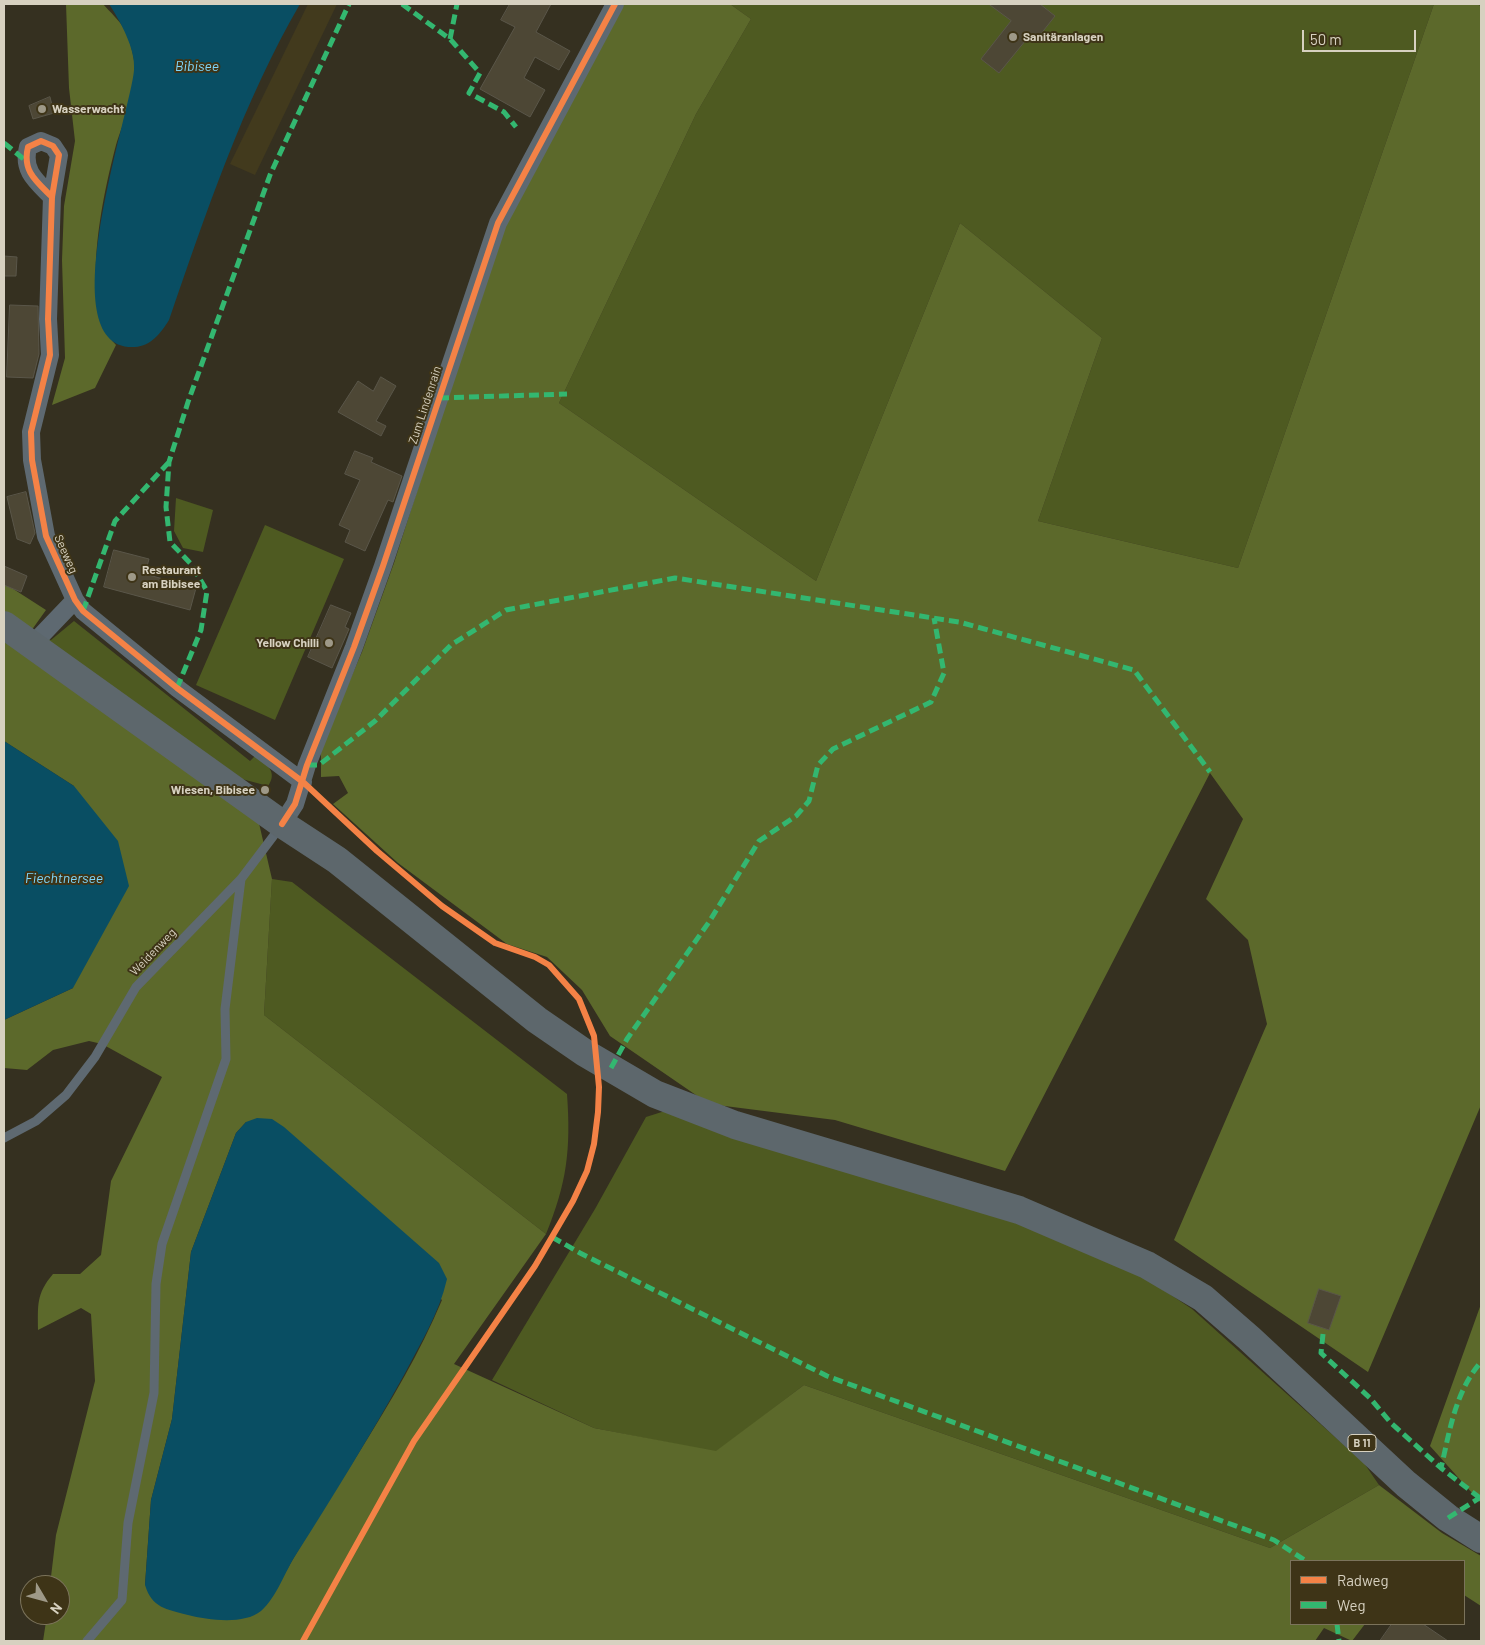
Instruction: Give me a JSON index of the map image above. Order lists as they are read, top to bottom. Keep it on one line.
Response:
{"streets":{"main road":["B 11"],"street":["Zum Lindenrain","Seeweg"],"lane":["Weidenweg"]},"crossings":[["Zum Lindenrain","Seeweg"],["Zum Lindenrain","Weidenweg"],["Zum Lindenrain","B 11"],["Weidenweg","B 11"]],"water":["Bibisee","Fiechtnersee"],"places":["Sanitäranlagen","Wasserwacht","Restaurant am Bibisee","Yellow Chilli","Wiesen, Bibisee"],"legend":["Radweg","Weg"],"scale_bar":"50 m","north":"bottom right"}
